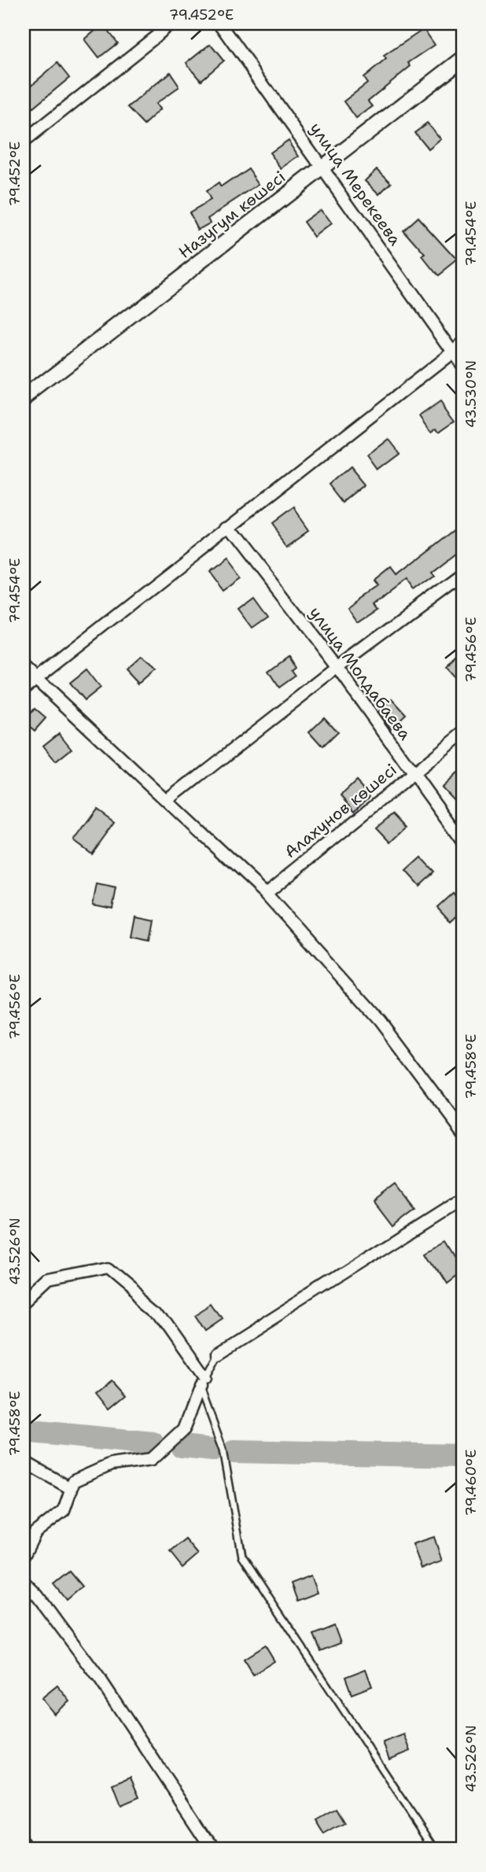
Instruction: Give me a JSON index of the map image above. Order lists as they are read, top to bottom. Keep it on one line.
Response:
{"streets":{"street":["улица Мерекеева","Назугум көшесі","улица Молдабаева","Алахунов көшесі"]},"crossings":[["улица Мерекеева","Назугум көшесі"],["улица Молдабаева","Алахунов көшесі"]],"coordinates":["79.452°E","79.454°E","43.530°N","79.456°E","79.458°E","43.526°N","79.460°E"]}
